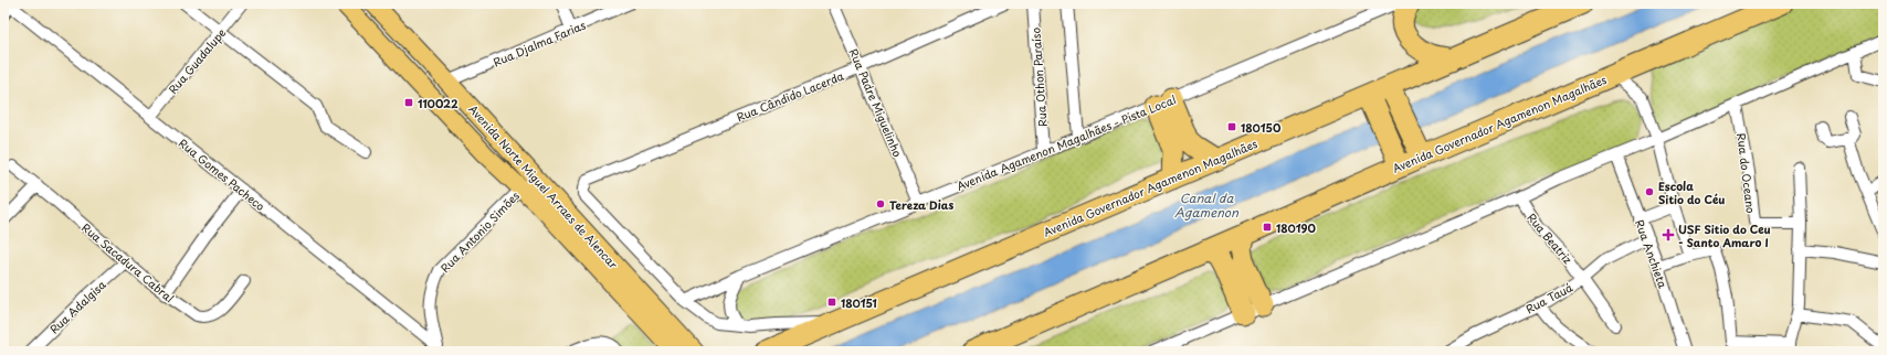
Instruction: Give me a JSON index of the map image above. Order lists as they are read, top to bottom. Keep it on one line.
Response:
{"streets":{"highway":["Avenida Governador Agamenon Magalhães"],"main road":["Avenida Norte Miguel Arraes de Alencar"],"street":["Rua Djalma Farias","Rua Guadalupe","Rua Othon Paraíso","Rua Cândido Lacerda","Rua Padre Miguelinho","Avenida Agamenon Magalhães - Pista Local","Rua do Oceano","Rua Gomes Pacheco","Rua Antonio Simões","Rua Beatriz","Rua Anchieta","Rua Sacadura Cabral","Rua Tauá","Rua Adalgisa"]},"crossings":[["Rua Djalma Farias","Avenida Norte Miguel Arraes de Alencar"],["Rua Guadalupe","Rua Gomes Pacheco"],["Rua Othon Paraíso","Avenida Agamenon Magalhães - Pista Local"],["Rua Cândido Lacerda","Rua Padre Miguelinho"],["Rua Cândido Lacerda","Avenida Agamenon Magalhães - Pista Local"],["Rua Padre Miguelinho","Avenida Agamenon Magalhães - Pista Local"],["Rua Gomes Pacheco","Rua Antonio Simões"],["Avenida Norte Miguel Arraes de Alencar","Rua Antonio Simões"],["Rua Beatriz","Rua Tauá"],["Rua Anchieta","Rua Tauá"],["Rua Sacadura Cabral","Rua Adalgisa"]],"water":["Canal da Agamenon"],"places":{"transit":["110022","180150","180190","180151"],"other":["Escola Sitio do Céu","Tereza Dias"],"health":["USF Sitio do Ceu - Santo Amaro I"]}}
